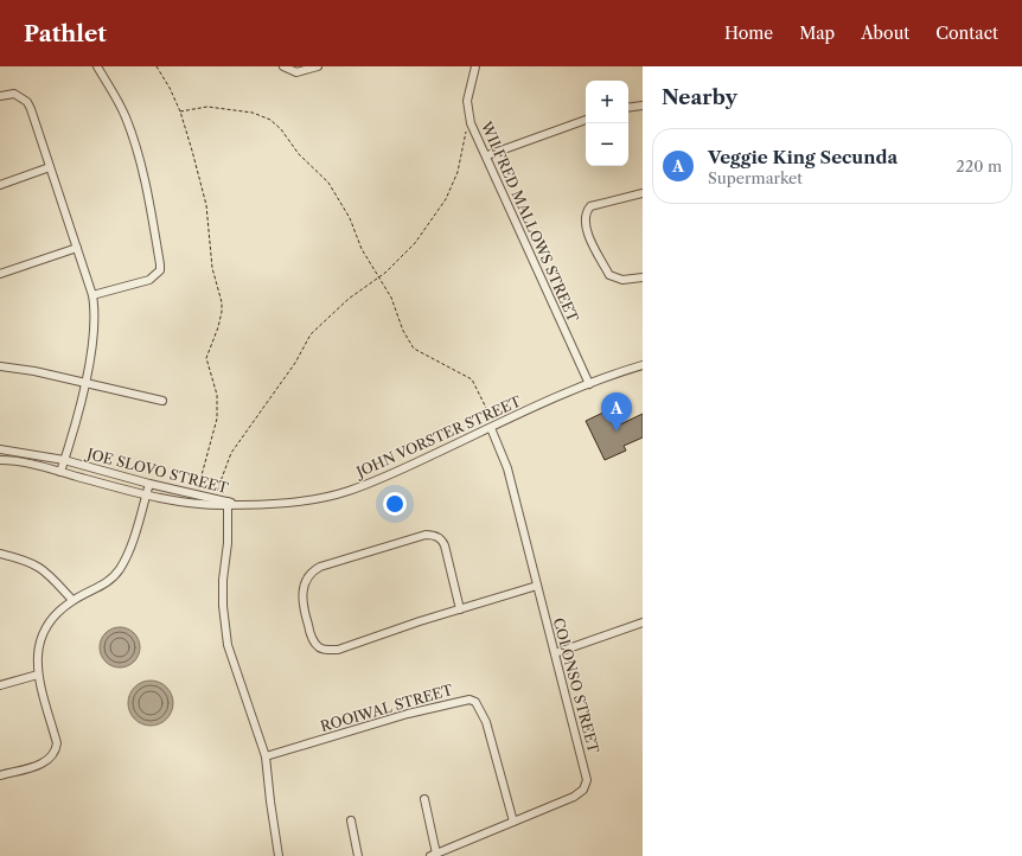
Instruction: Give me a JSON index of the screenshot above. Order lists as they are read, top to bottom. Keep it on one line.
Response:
{"streets":{"street":["WILFRED MALLOWS STREET","JOHN VORSTER STREET","JOE SLOVO STREET","COLONSO STREET","ROOIWAL STREET"]},"crossings":[["WILFRED MALLOWS STREET","JOHN VORSTER STREET"],["JOHN VORSTER STREET","JOE SLOVO STREET"],["JOHN VORSTER STREET","COLONSO STREET"],["COLONSO STREET","ROOIWAL STREET"]],"page":{"header":"Pathlet","nav":["Home","Map","About","Contact"],"heading":"Nearby","map_buttons":["+","−"],"list":[{"mark":"A","name":"Veggie King Secunda","note":"Supermarket","value":"220 m"}],"pins":"A"}}
